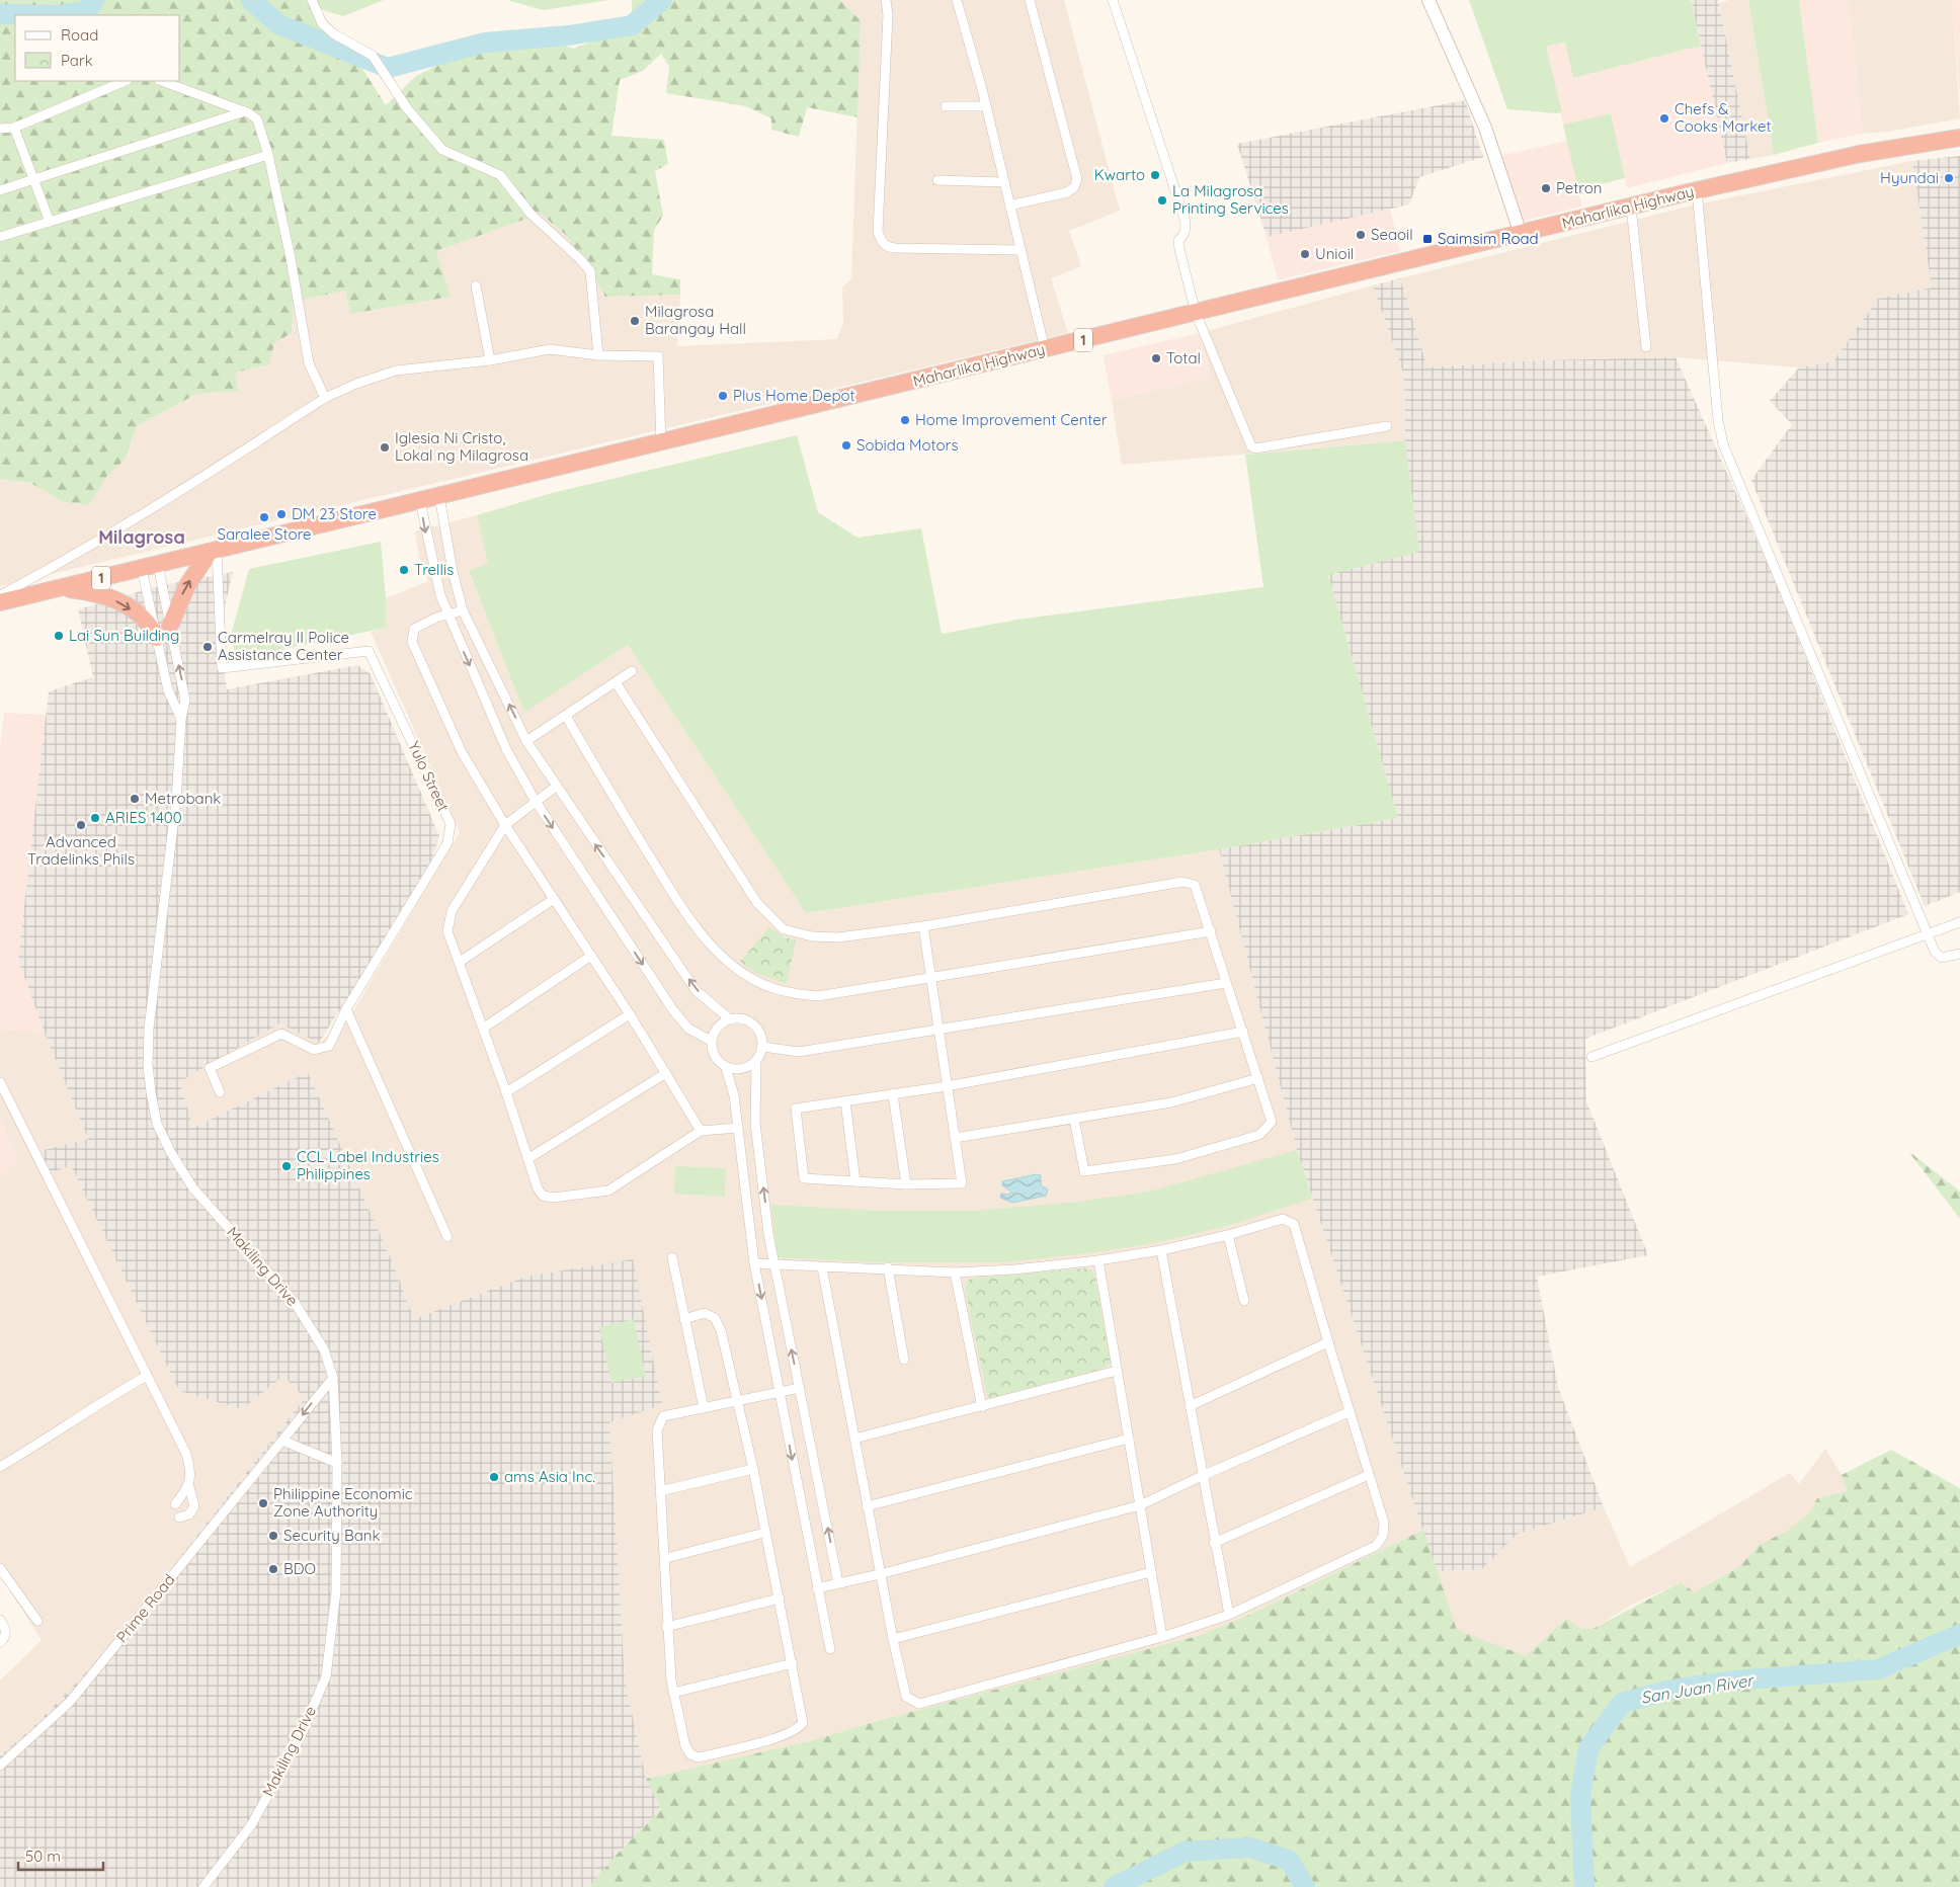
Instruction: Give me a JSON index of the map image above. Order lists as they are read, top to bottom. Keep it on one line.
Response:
{"streets":{"highway":["Maharlika Highway","1"],"street":["Yulo Street","Makiling Drive","Prime Road"]},"crossings":[["Maharlika Highway","Yulo Street"],["Maharlika Highway","Makiling Drive"],["Makiling Drive","Prime Road"]],"districts":["Milagrosa"],"water":["San Juan River"],"places":{"other":["Chefs & Cooks Market","Kwarto","Hyundai","Petron","La Milagrosa Printing Services","Seaoil","Unioil","Milagrosa Barangay Hall","Total","Plus Home Depot","Home Improvement Center","Sobida Motors","Iglesia Ni Cristo, Lokal ng Milagrosa","DM 23 Store","Saralee Store","Trellis","Lai Sun Building","Carmelray II Police Assistance Center","Metrobank","ARIES 1400","Advanced Tradelinks Phils","CCL Label Industries Philippines","ams Asia Inc.","Philippine Economic Zone Authority","Security Bank","BDO"],"transit":["Saimsim Road"]},"legend":["Road","Park"],"scale_bar":"50 m"}
